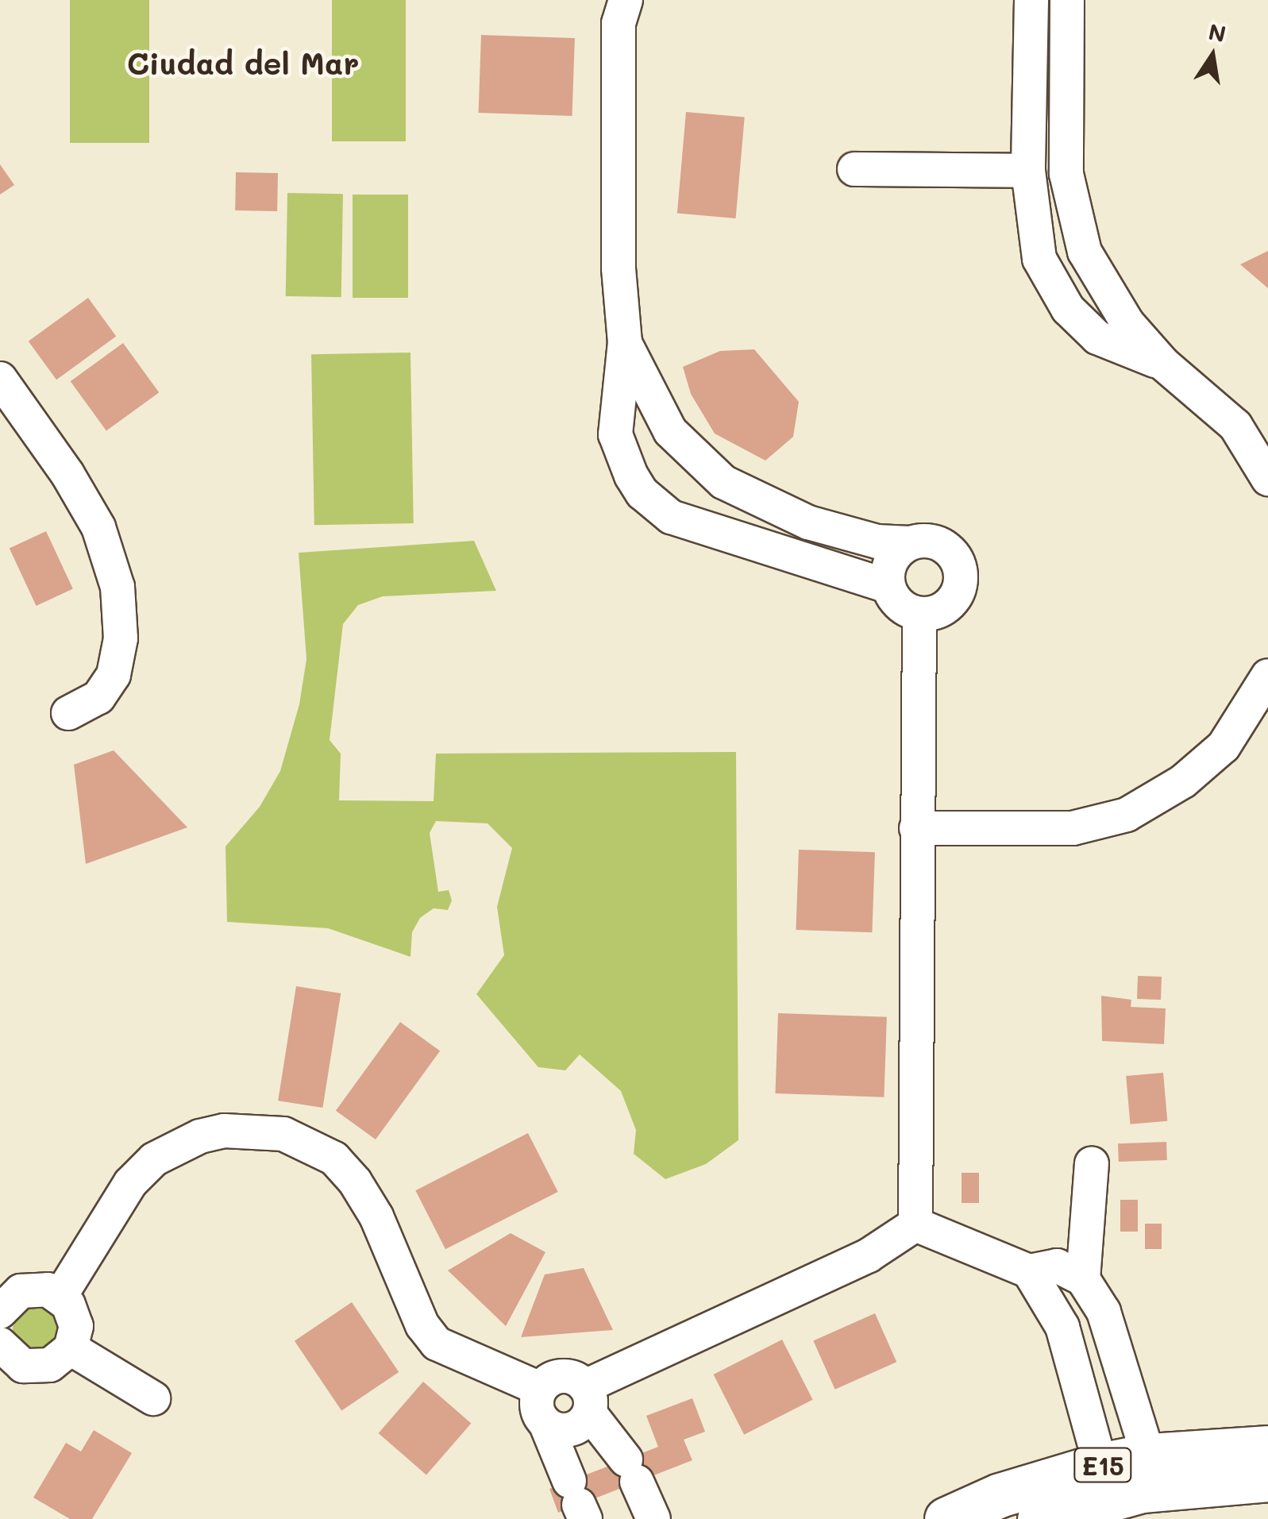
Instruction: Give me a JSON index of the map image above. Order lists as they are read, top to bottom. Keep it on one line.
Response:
{"streets":{"highway":["E15"]},"districts":["Ciudad del Mar"],"north":"top"}
